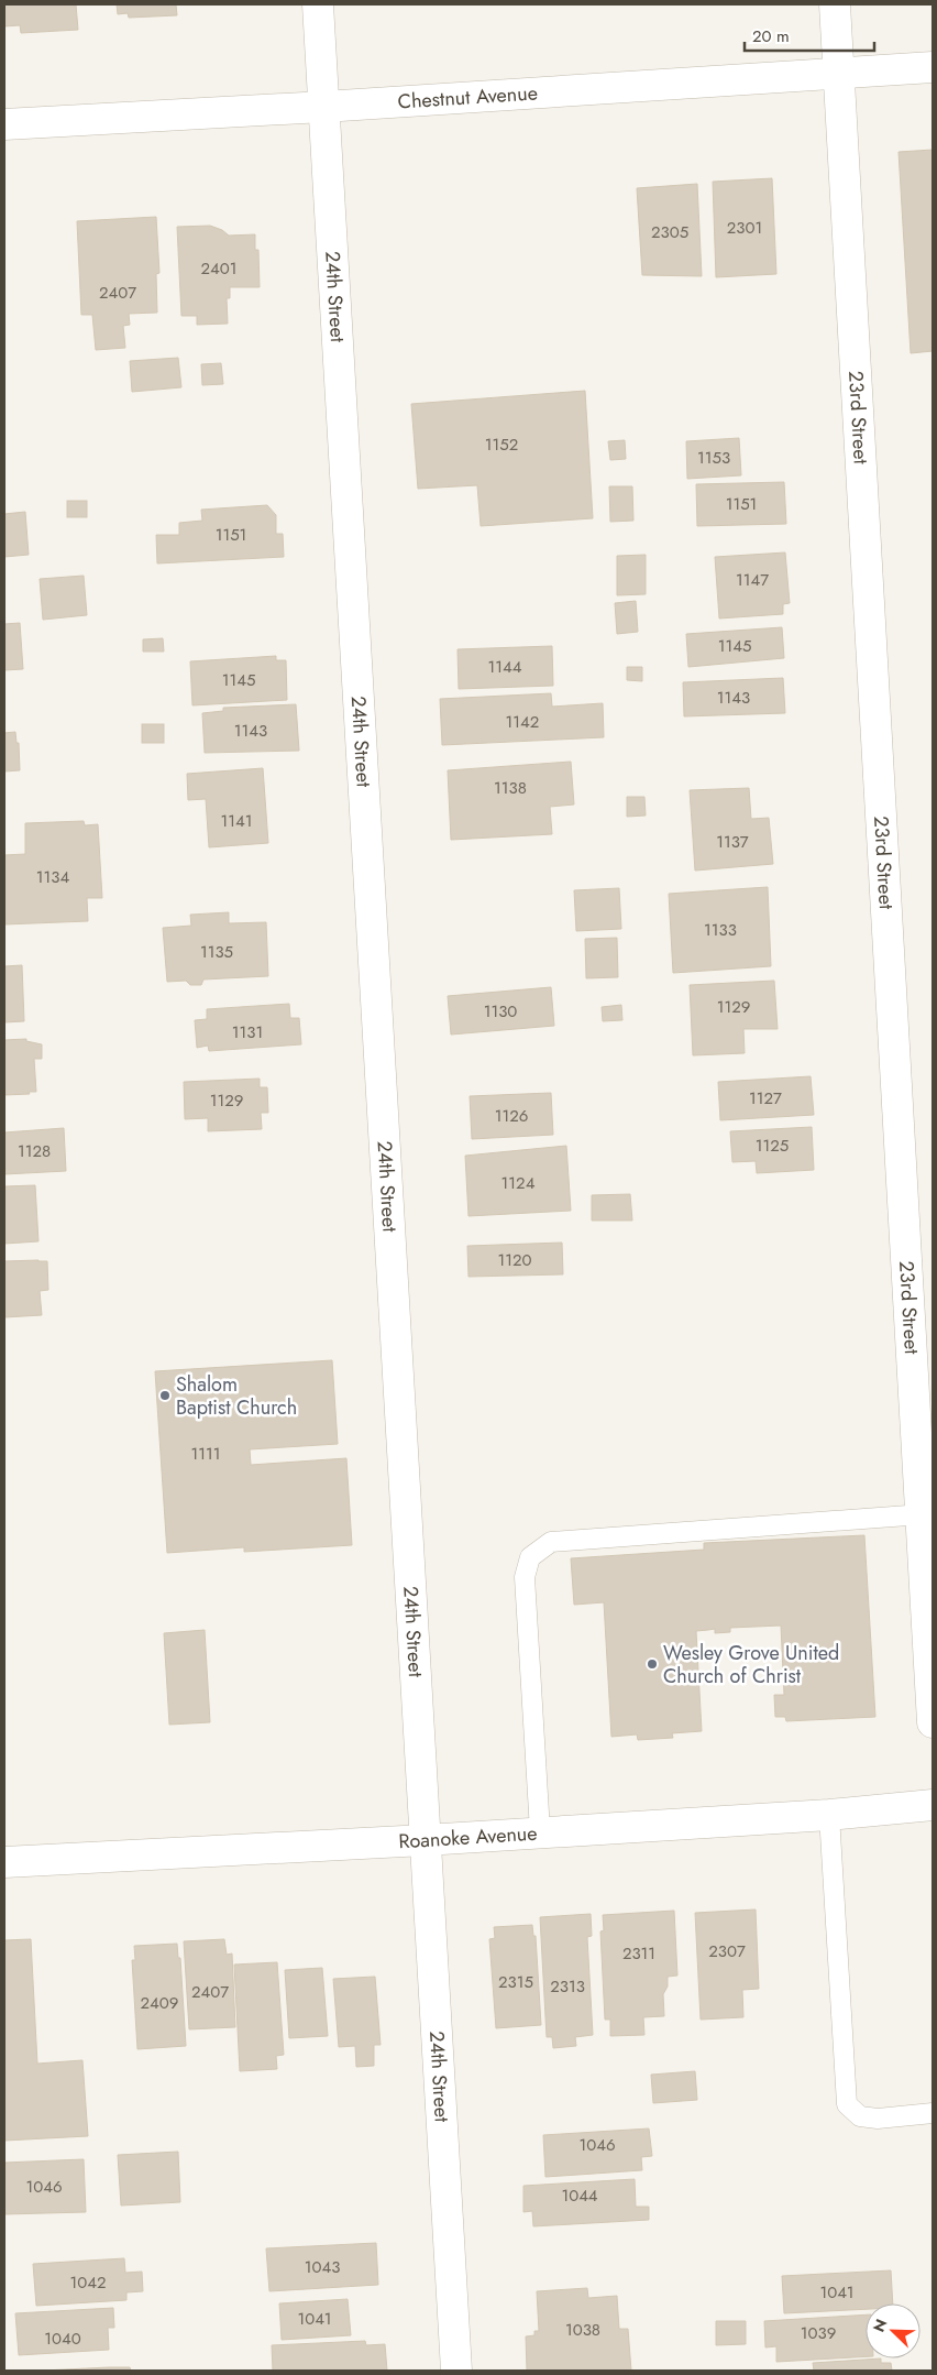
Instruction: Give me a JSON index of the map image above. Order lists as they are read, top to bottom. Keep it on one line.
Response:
{"streets":{"street":["Chestnut Avenue","24th Street","23rd Street","Roanoke Avenue"]},"crossings":[["Chestnut Avenue","24th Street"],["Chestnut Avenue","23rd Street"],["24th Street","Roanoke Avenue"]],"places":["Shalom Baptist Church","Wesley Grove United Church of Christ"],"house_numbers":["2301","2305","2401","2407","1152","1153","1151","1151","1147","1145","1144","1145","1143","1142","1143","1138","1141","1137","1134","1133","1135","1129","1130","1131","1127","1129","1126","1125","1128","1124","1120","1111","2307","2311","2315","2313","2407","2409","1046","1046","1044","1043","1042","1041","1041","1038","1039","1040"],"scale_bar":"20 m","north":"top left"}
